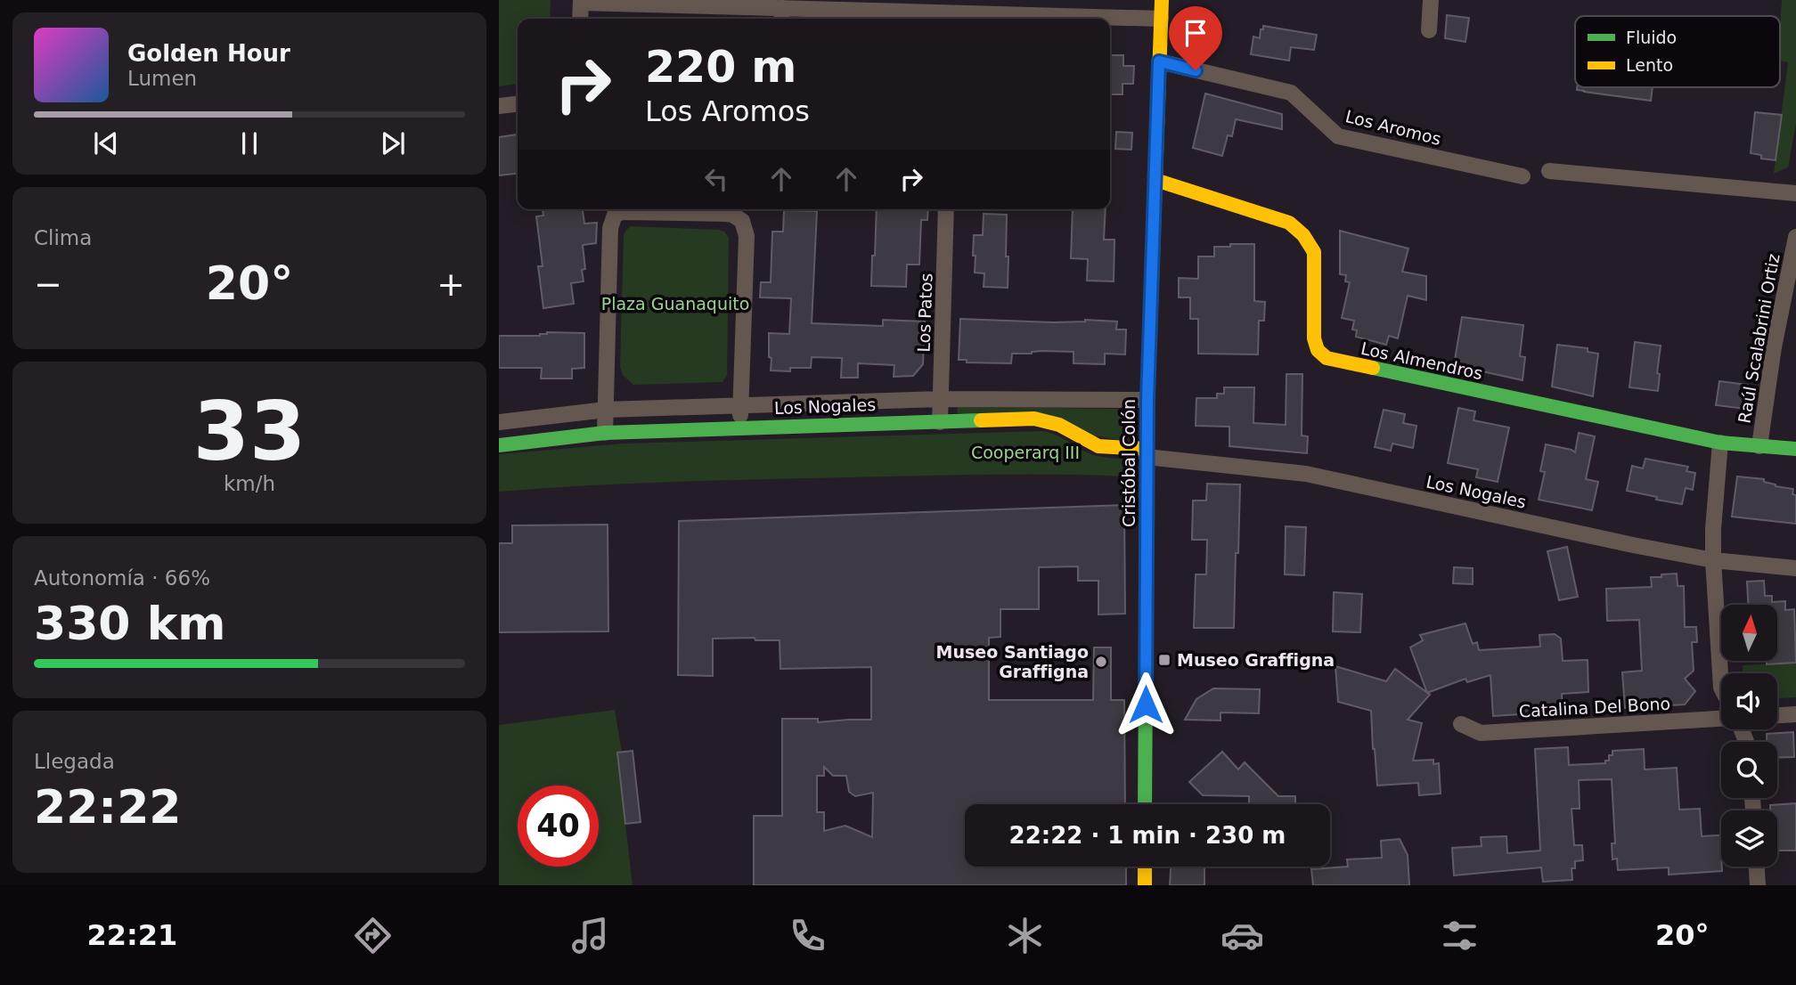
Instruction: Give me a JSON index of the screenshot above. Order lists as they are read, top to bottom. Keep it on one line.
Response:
{"streets":{"street":["Los Aromos","Los Patos","Raúl Scalabrini Ortiz","Los Almendros","Los Nogales","Cristóbal Colón","Catalina Del Bono"]},"crossings":[["Los Aromos","Cristóbal Colón"],["Los Patos","Los Nogales"],["Raúl Scalabrini Ortiz","Los Almendros"],["Raúl Scalabrini Ortiz","Los Nogales"],["Los Almendros","Cristóbal Colón"],["Los Nogales","Cristóbal Colón"]],"parks":["Plaza Guanaquito","Cooperarq III"],"places":{"transit":["Museo Graffigna"],"other":["Museo Santiago Graffigna"]},"legend":["Fluido","Lento"],"north":"top","page":{"turn":["220 m","Los Aromos"],"song":["Golden Hour","Lumen"],"tile":["Clima",["33","km/h"],["Autonomía · 66%","330 km"],["Llegada","22:22"]],"heat":["−","20°","+"],"limit":"40","trip":"22:22 · 1 min · 230 m","tabs":["22:21","20°"]}}
